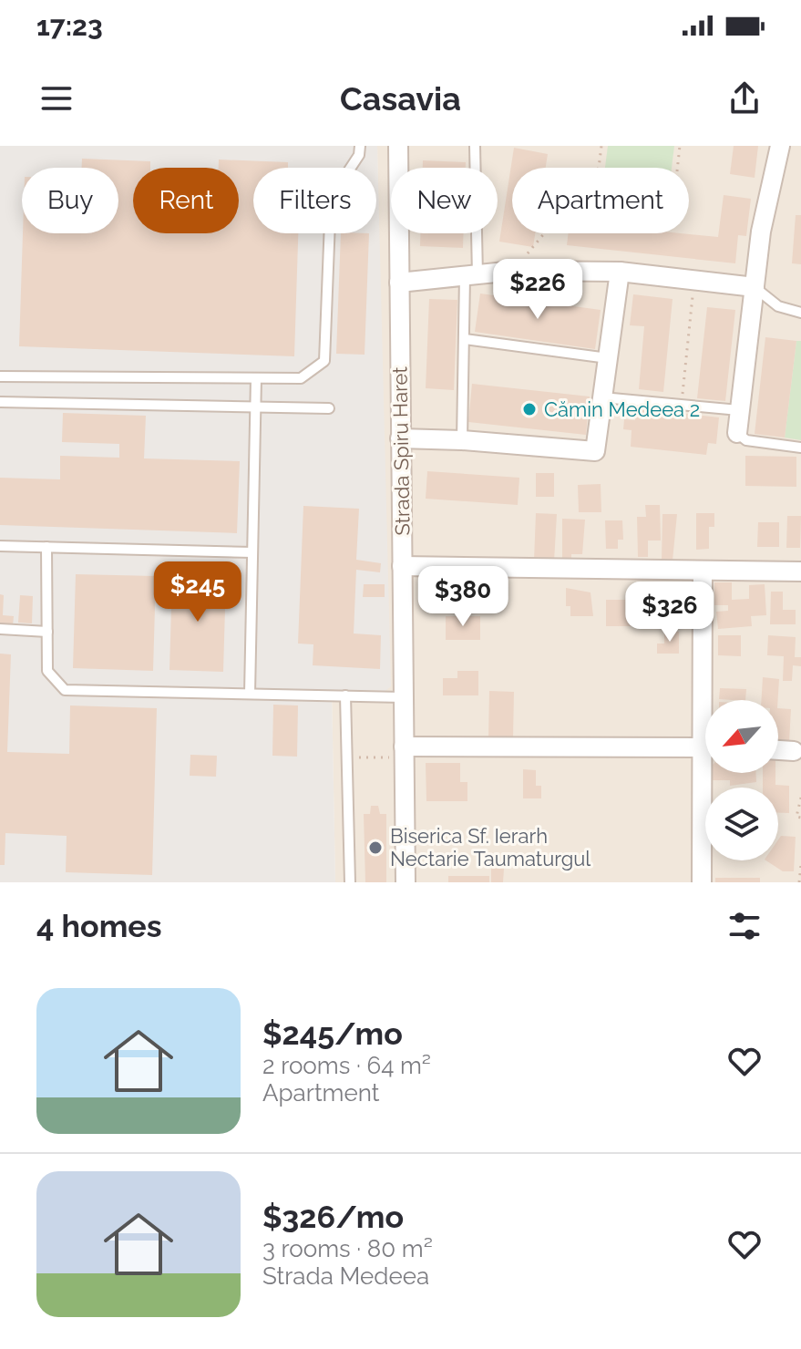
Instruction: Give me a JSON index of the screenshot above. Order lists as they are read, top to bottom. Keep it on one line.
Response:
{"streets":{"street":["Strada Spiru Haret"]},"places":["Cămin Medeea 2","Biserica Sf. Ierarh Nectarie Taumaturgul"],"north":"bottom left","page":{"status":"17:23","header":"Casavia","chip":["Buy","Rent","Filters","New","Apartment"],"price":["$226","$245","$380","$326"],"heading":"4 homes","list":[{"name":"$245/mo","note":"2 rooms · 64 m² · Apartment"},{"name":"$326/mo","note":"3 rooms · 80 m² · Strada Medeea"}]}}
